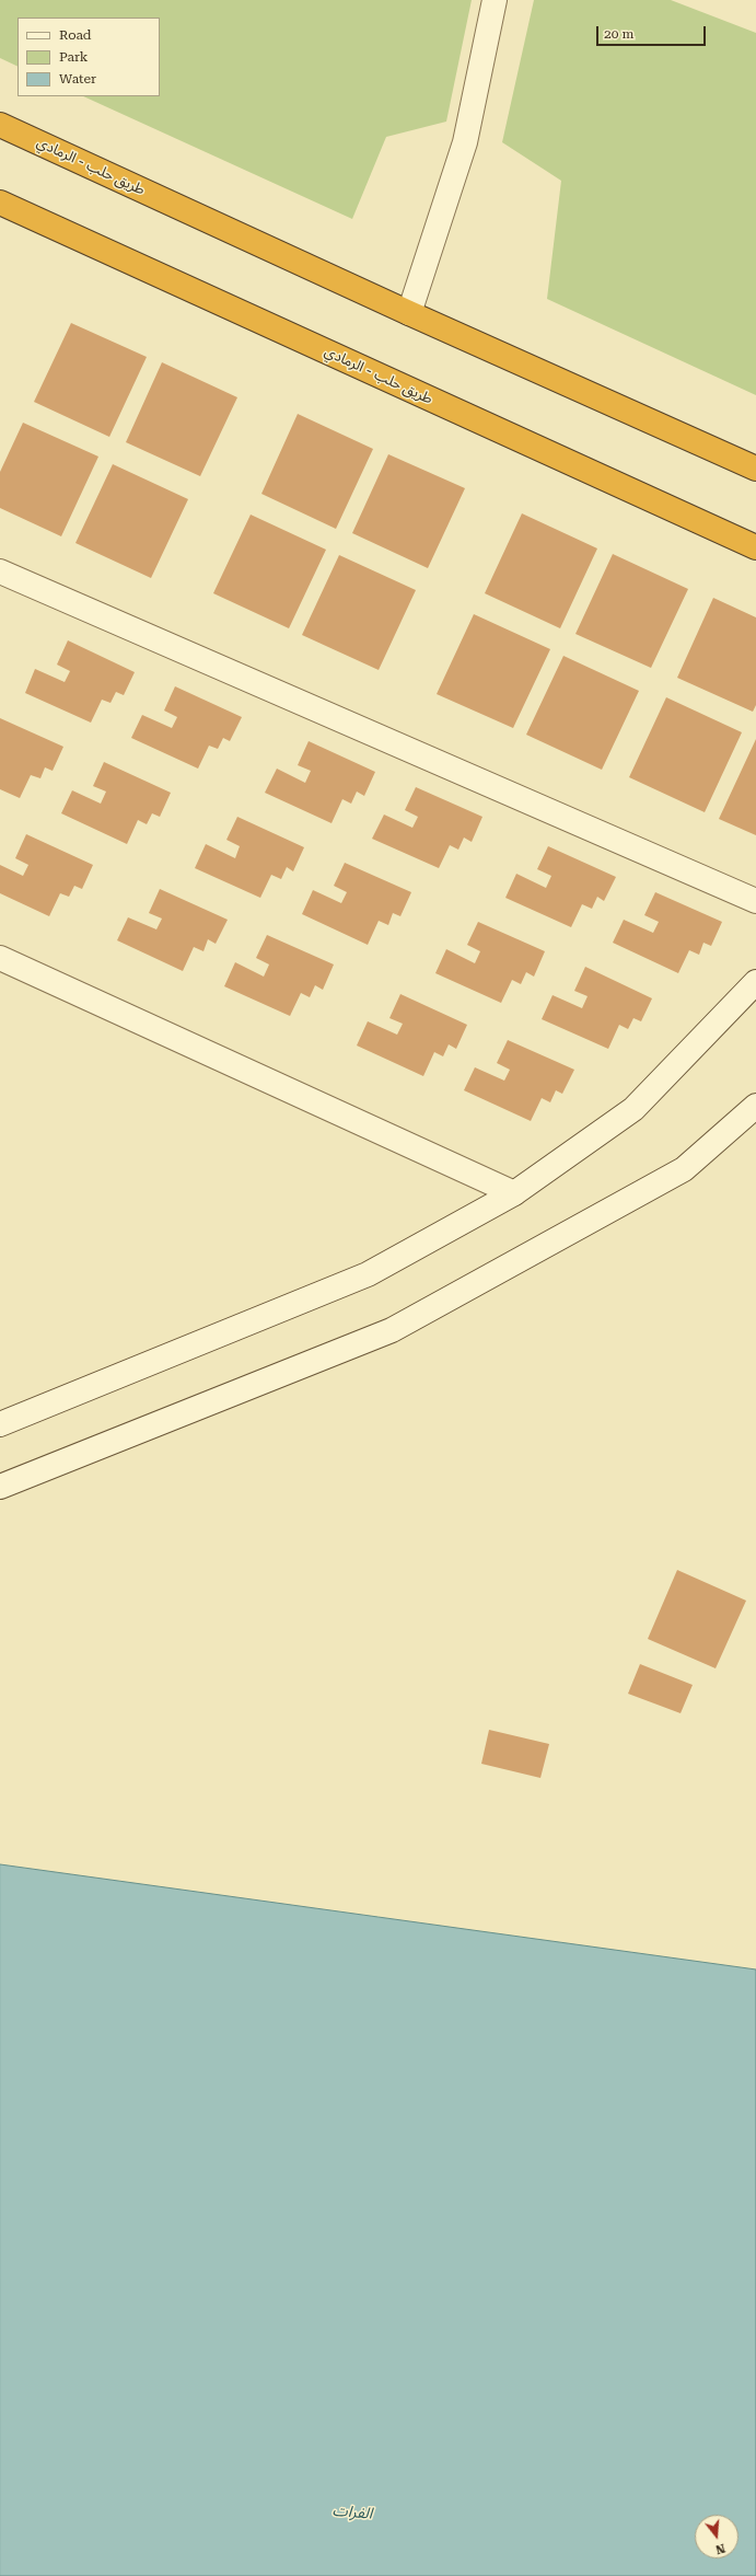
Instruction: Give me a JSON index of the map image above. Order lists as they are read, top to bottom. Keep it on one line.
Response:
{"streets":{"highway":["طريق حلب - الرمادي"]},"water":["الفرات"],"legend":["Road","Park","Water"],"scale_bar":"20 m","north":"bottom"}
